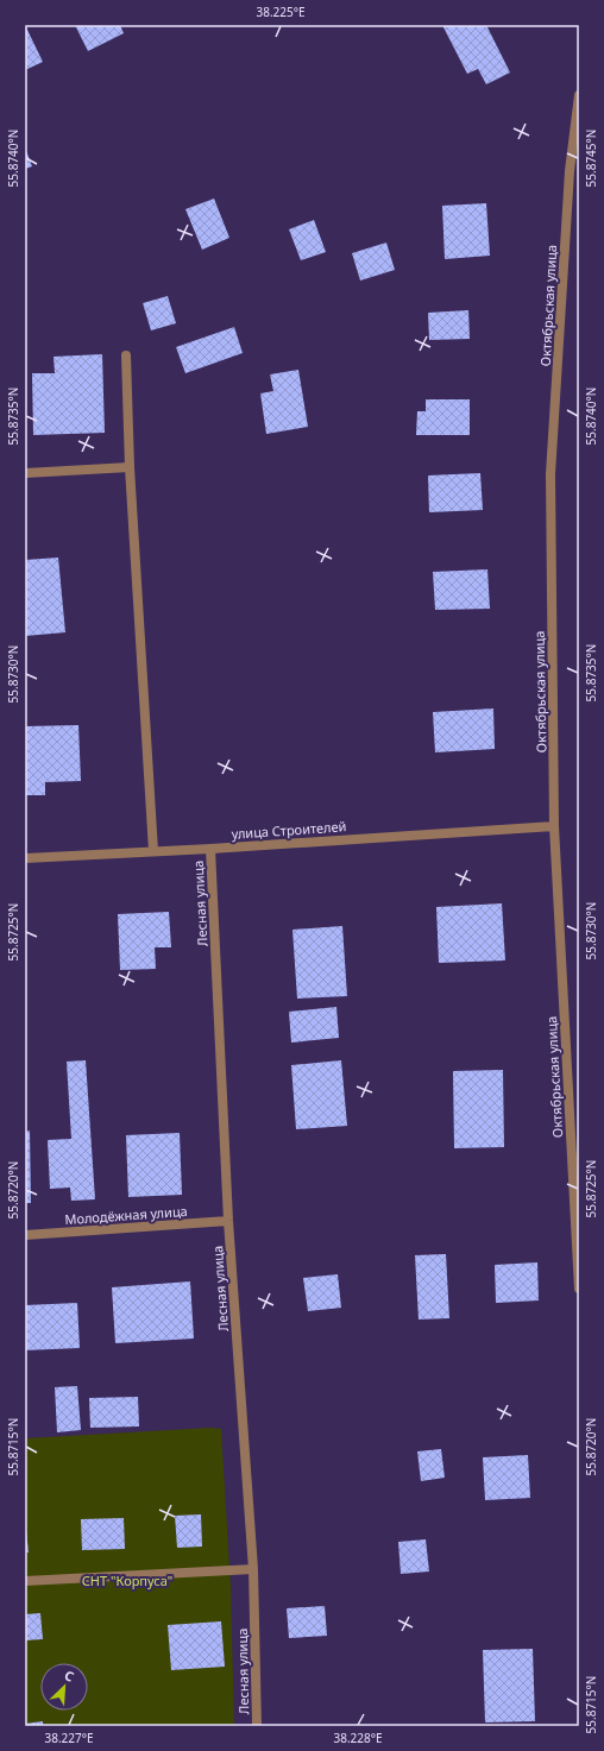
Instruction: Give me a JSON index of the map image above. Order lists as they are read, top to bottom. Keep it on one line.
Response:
{"streets":{"street":["Октябрьская улица","улица Строителей","Лесная улица","Молодёжная улица"]},"crossings":[["Октябрьская улица","улица Строителей"],["улица Строителей","Лесная улица"],["Лесная улица","Молодёжная улица"]],"parks":["СНТ \"Корпуса\""],"north":"top right","coordinates":["38.225°E","55.8745°N","55.8740°N","55.8735°N","55.8730°N","55.8725°N","55.8720°N","55.8715°N","38.227°E","38.228°E"]}
